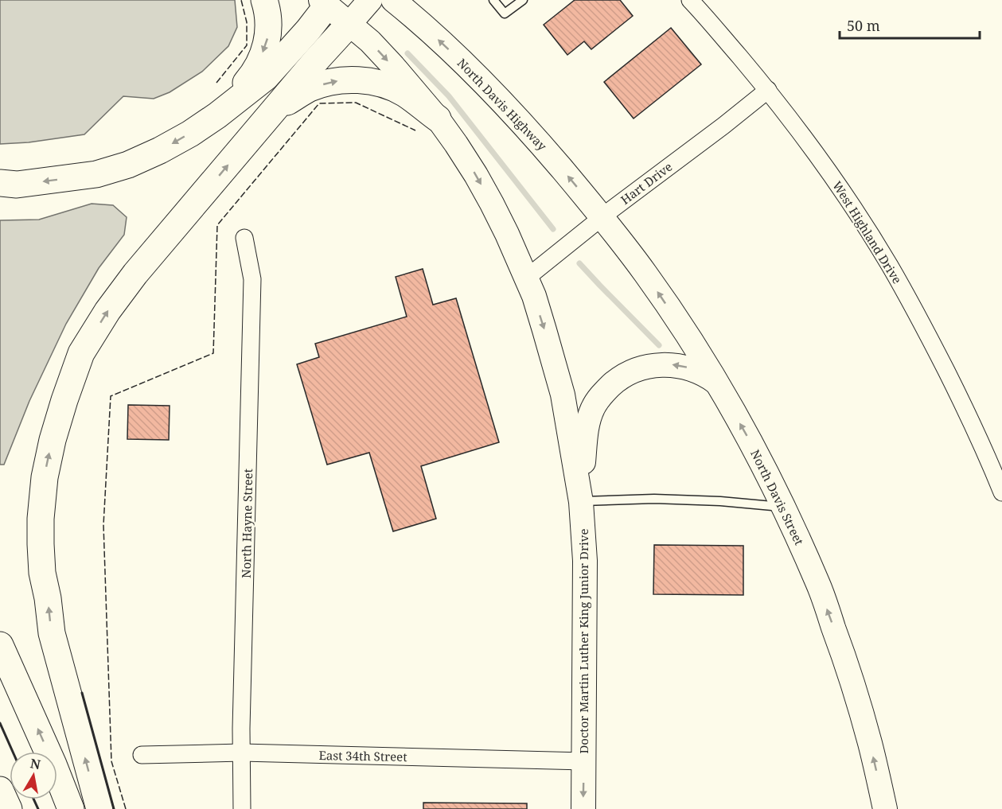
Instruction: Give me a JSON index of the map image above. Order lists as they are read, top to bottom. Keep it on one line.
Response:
{"streets":{"main road":["North Davis Highway","North Davis Street","Doctor Martin Luther King Junior Drive"],"street":["Hart Drive","West Highland Drive","North Hayne Street","East 34th Street"]},"crossings":[["North Davis Highway","Hart Drive"],["North Davis Highway","North Davis Street"],["Hart Drive","West Highland Drive"],["Hart Drive","North Davis Street"],["Hart Drive","Doctor Martin Luther King Junior Drive"],["North Hayne Street","East 34th Street"],["Doctor Martin Luther King Junior Drive","East 34th Street"]],"one_way":["North Davis Highway","North Davis Street","Doctor Martin Luther King Junior Drive"],"scale_bar":"50 m","north":"top"}
